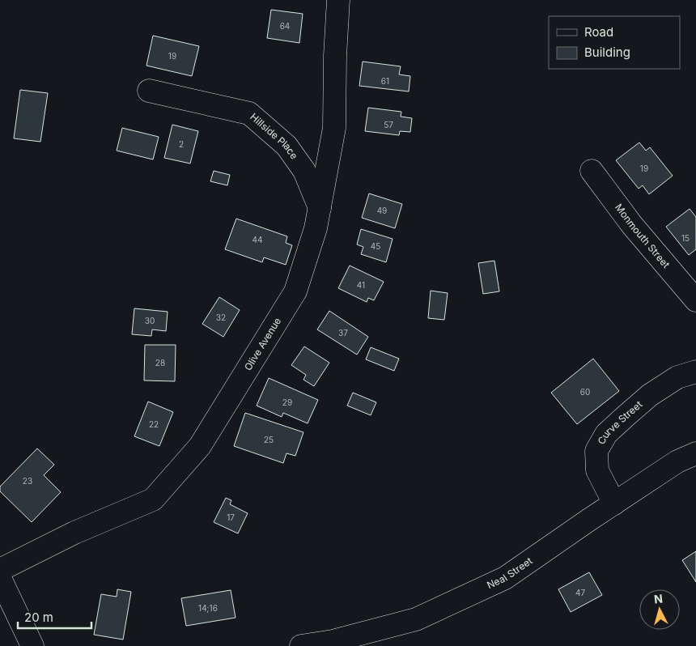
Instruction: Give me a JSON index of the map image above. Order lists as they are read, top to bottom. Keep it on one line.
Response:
{"streets":{"street":["Hillside Place","Monmouth Street","Olive Avenue","Curve Street","Neal Street"]},"crossings":[["Hillside Place","Olive Avenue"],["Curve Street","Neal Street"]],"house_numbers":["64","19","61","57","2","19","49","15","44","45","41","32","30","37","28","60","29","22","25","23","17","47","14;16"],"legend":["Road","Building"],"scale_bar":"20 m","north":"top"}
